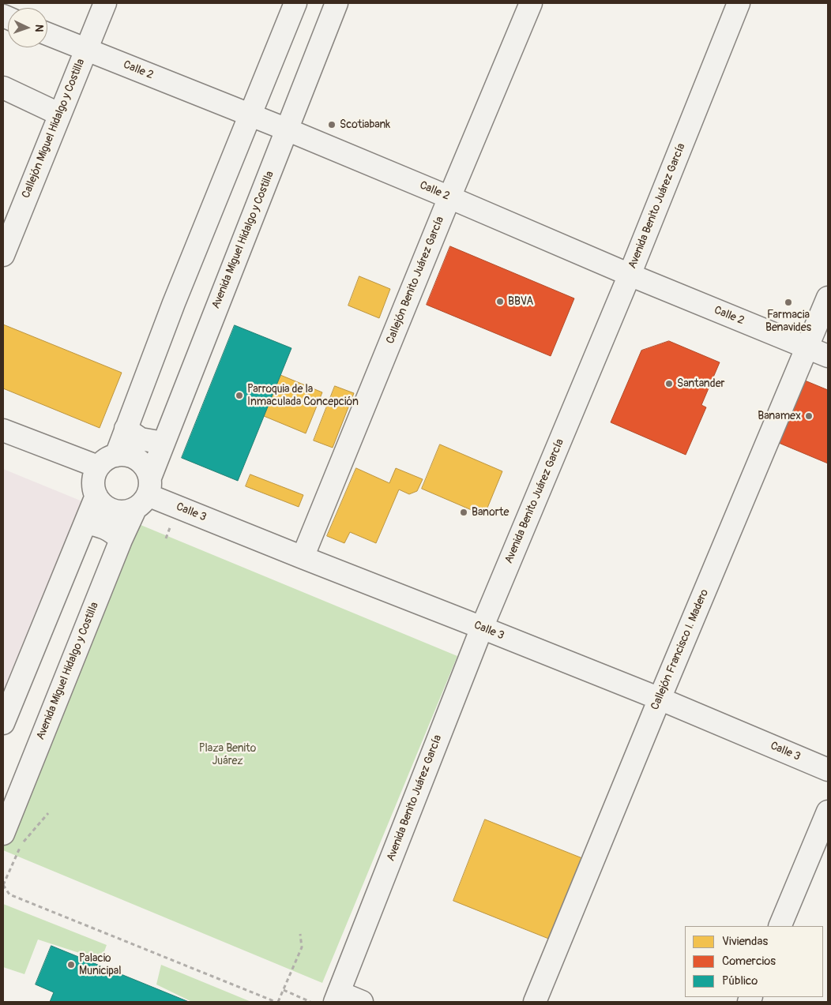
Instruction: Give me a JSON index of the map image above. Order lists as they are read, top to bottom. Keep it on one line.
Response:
{"streets":{"street":["Calle 2","Callejón Miguel Hidalgo y Costilla","Avenida Benito Juárez García","Avenida Miguel Hidalgo y Costilla","Callejón Benito Juárez García","Calle 3","Callejón Francisco I. Madero"]},"crossings":[["Calle 2","Callejón Miguel Hidalgo y Costilla"],["Calle 2","Avenida Benito Juárez García"],["Calle 2","Avenida Miguel Hidalgo y Costilla"],["Calle 2","Callejón Benito Juárez García"],["Calle 2","Callejón Francisco I. Madero"],["Avenida Benito Juárez García","Calle 3"],["Avenida Miguel Hidalgo y Costilla","Calle 3"],["Callejón Benito Juárez García","Calle 3"],["Calle 3","Callejón Francisco I. Madero"]],"parks":["Plaza Benito Juárez"],"places":["Scotiabank","BBVA","Farmacia Benavides","Santander","Parroquia de la Inmaculada Concepción","Banamex","Banorte","Palacio Municipal"],"legend":["Viviendas","Comercios","Público"],"north":"right"}
